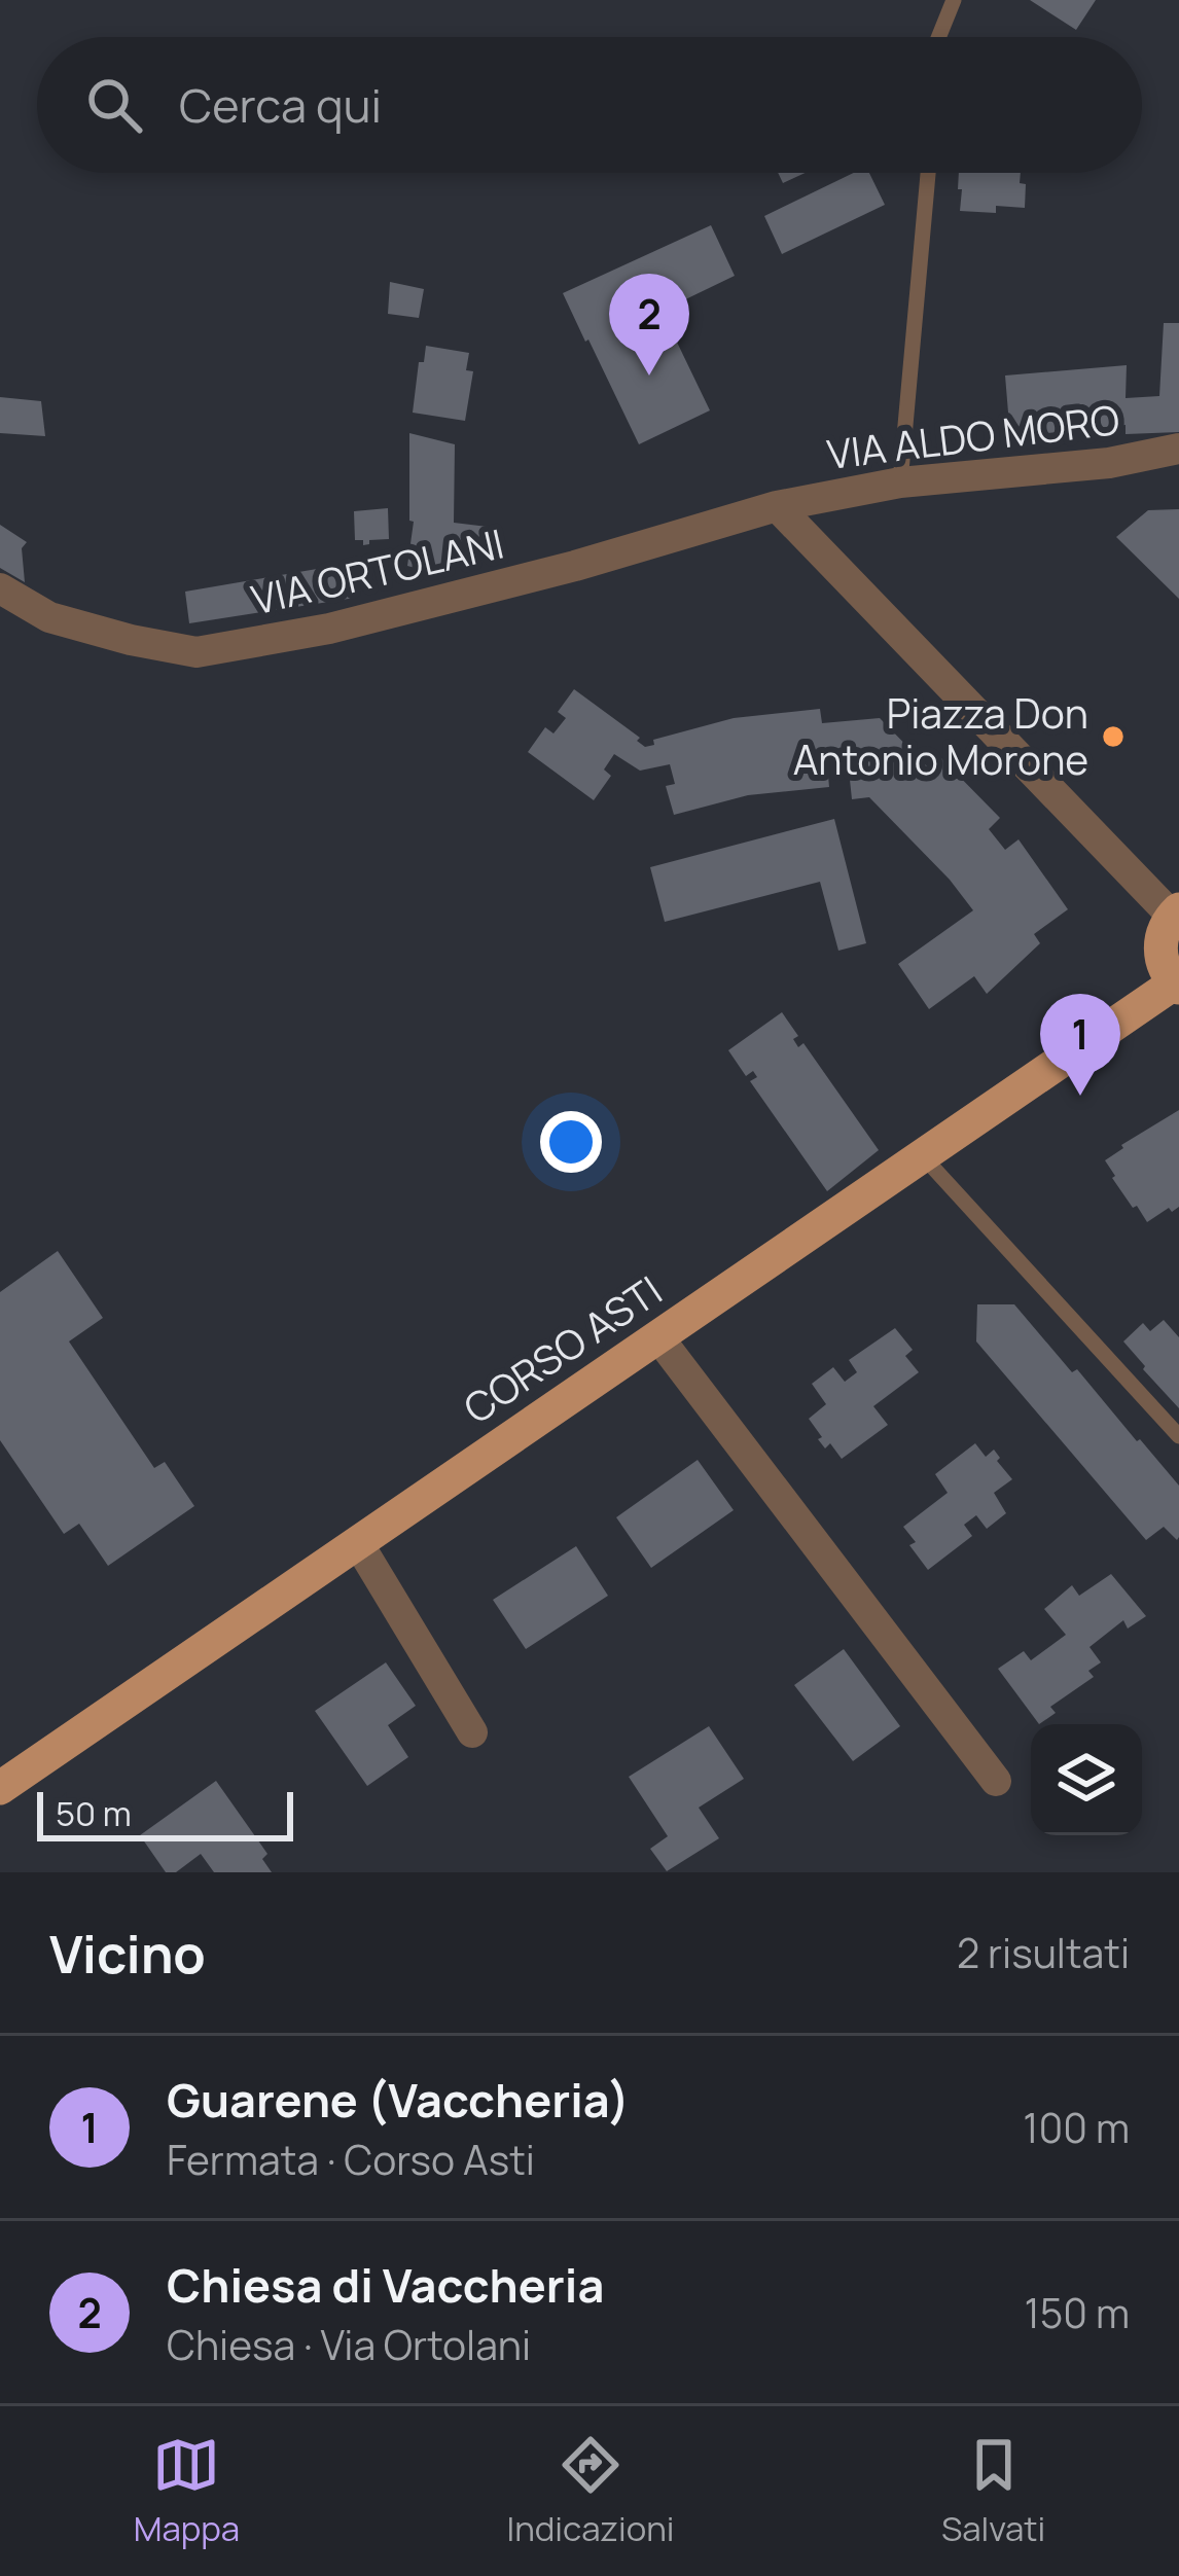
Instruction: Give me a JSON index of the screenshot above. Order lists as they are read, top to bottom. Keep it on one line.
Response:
{"streets":{"main road":["CORSO ASTI"],"street":["VIA ALDO MORO","VIA ORTOLANI"]},"crossings":[["VIA ALDO MORO","VIA ORTOLANI"]],"places":["Piazza Don Antonio Morone"],"scale_bar":"50 m","page":{"search":"Cerca qui","pins":["2","1"],"scale":"50 m","heading":["Vicino","2 risultati"],"list":[{"mark":"1","name":"Guarene (Vaccheria)","note":"Fermata · Corso Asti","value":"100 m"},{"mark":"2","name":"Chiesa di Vaccheria","note":"Chiesa · Via Ortolani","value":"150 m"}],"nav":["Mappa","Indicazioni","Salvati"]}}
